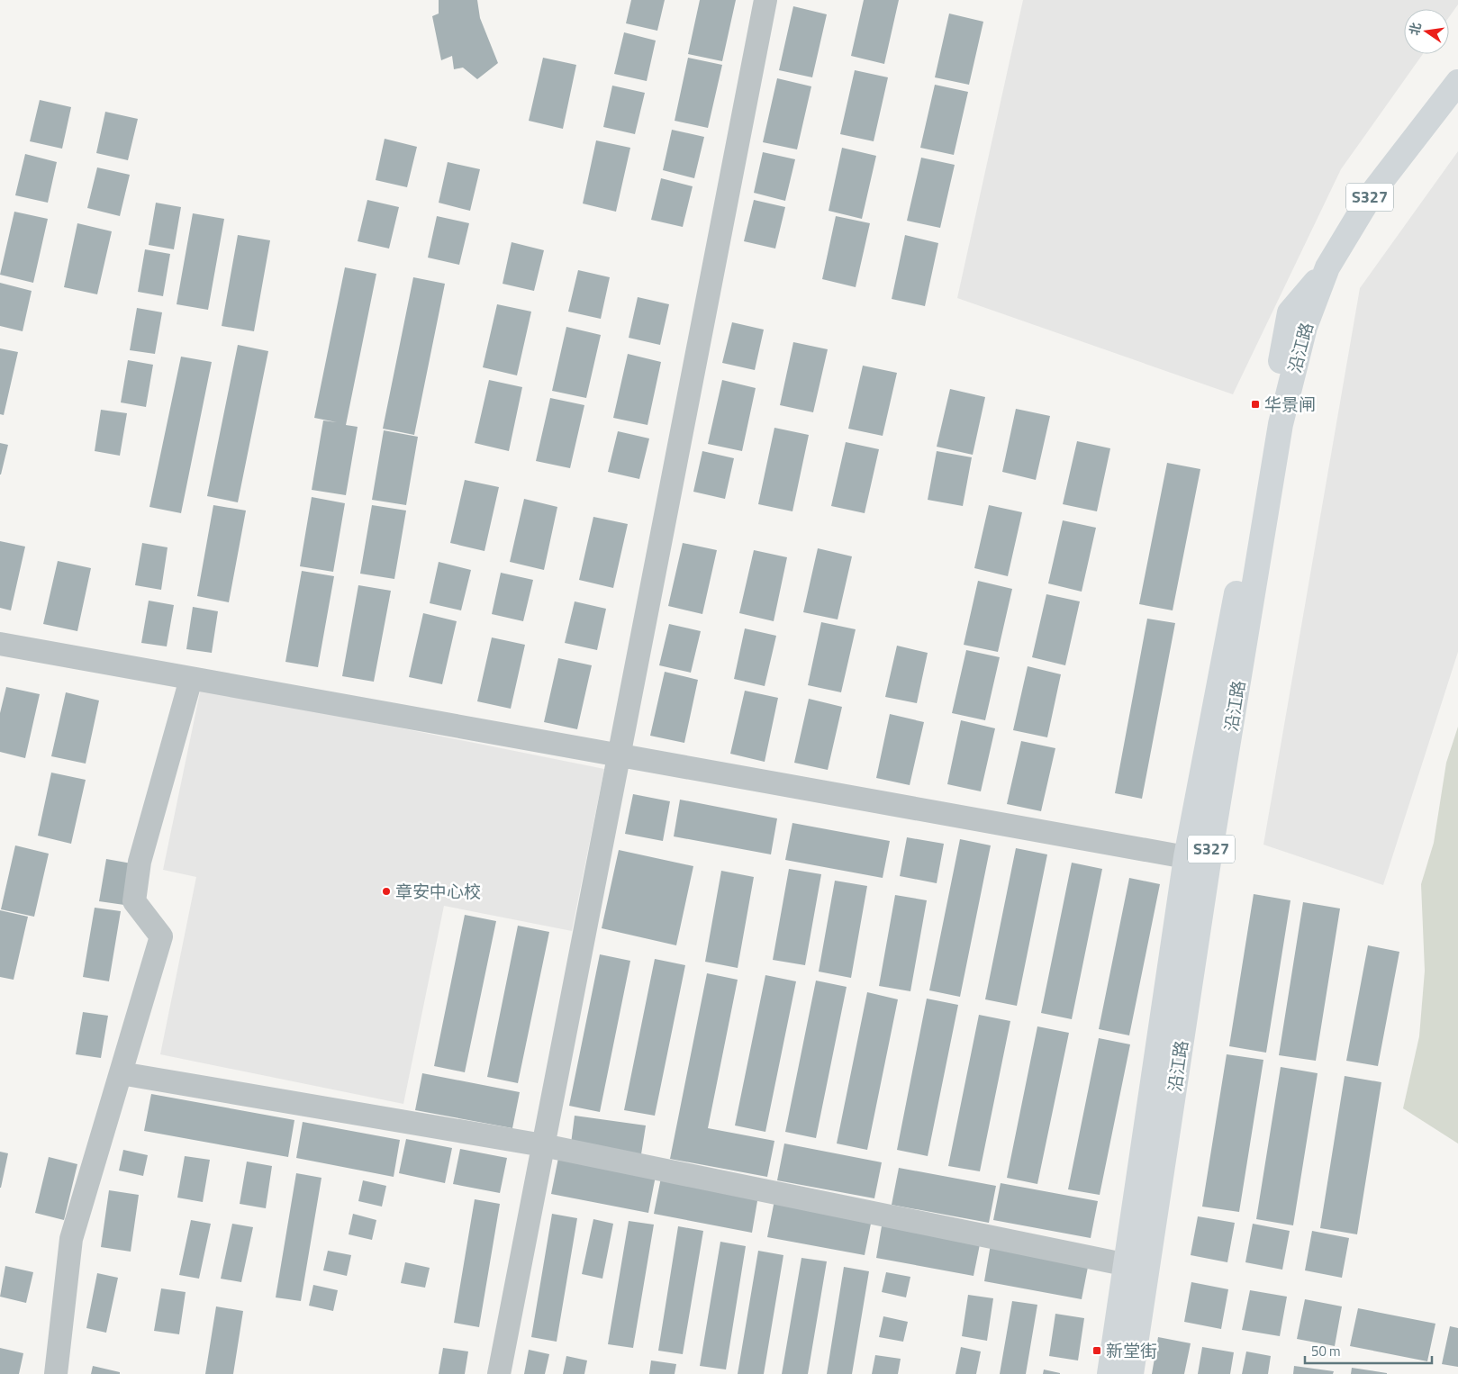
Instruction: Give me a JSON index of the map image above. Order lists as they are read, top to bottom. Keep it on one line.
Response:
{"streets":{"main road":["S327","沿江路"]},"places":{"transit":["华景闸","新堂街"],"other":["章安中心校"]},"scale_bar":"50 m","north":"left"}
